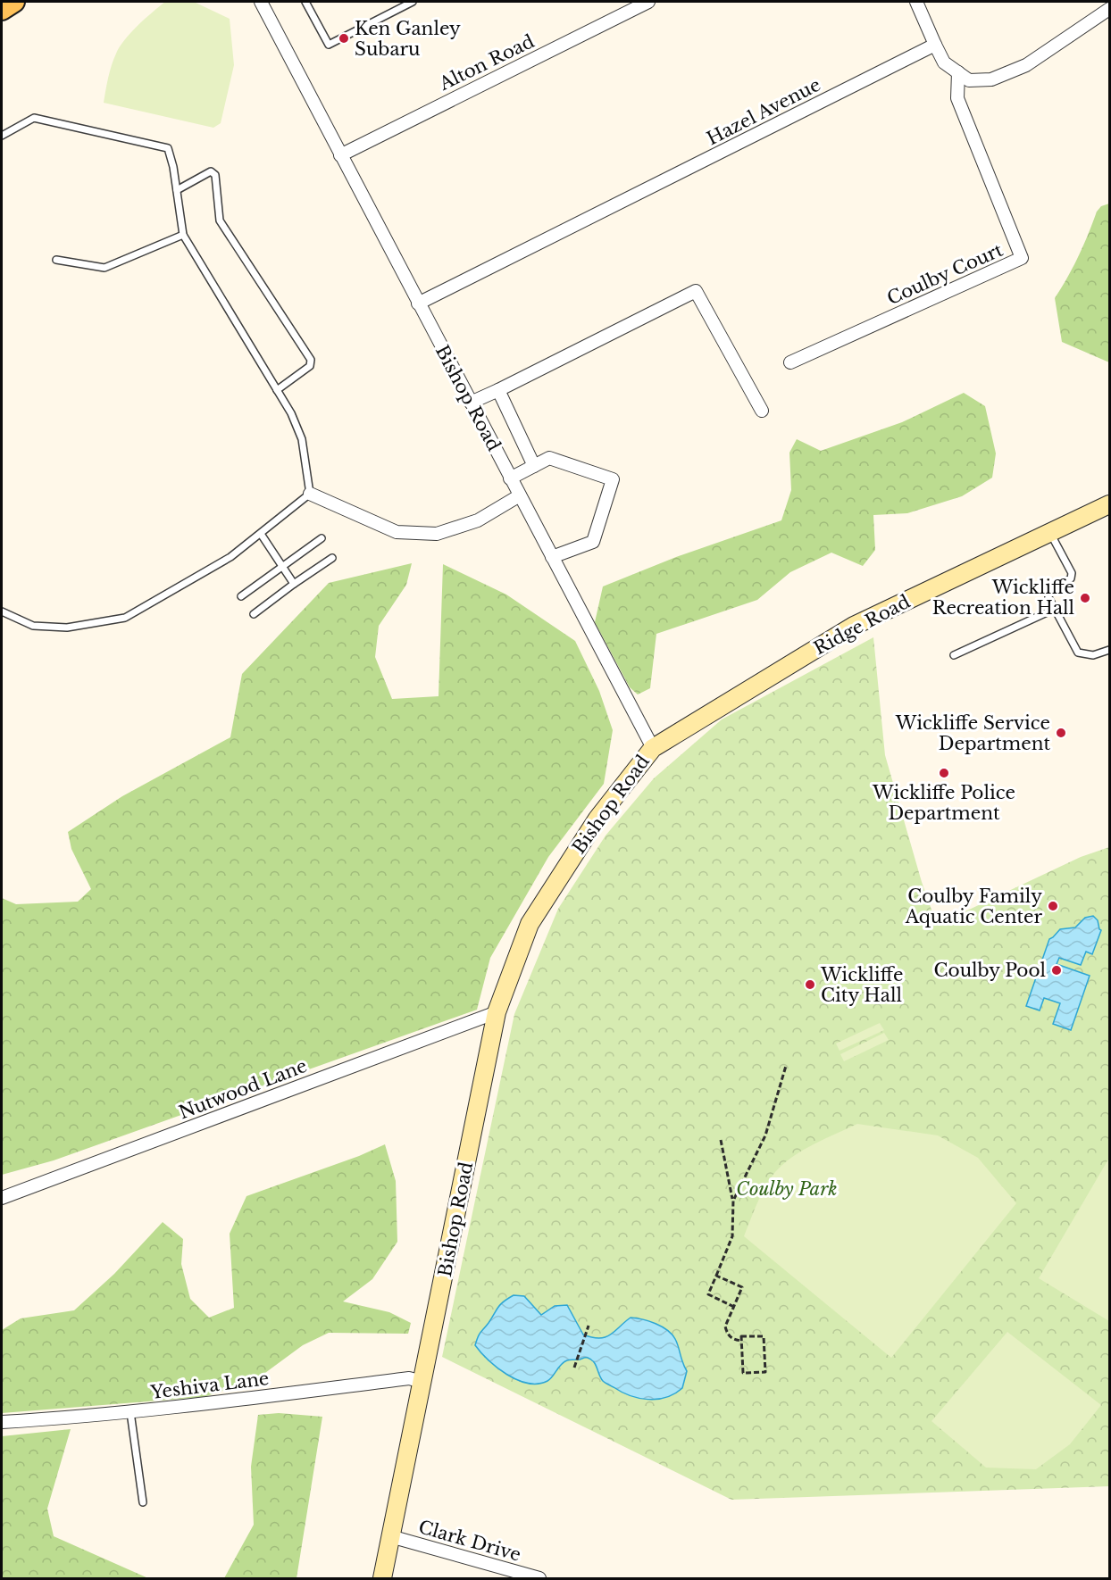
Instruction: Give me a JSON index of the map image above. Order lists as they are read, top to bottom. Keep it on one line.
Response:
{"streets":{"main road":["Bishop Road","Ridge Road"],"street":["Alton Road","Hazel Avenue","Coulby Court","Nutwood Lane","Yeshiva Lane","Clark Drive"]},"crossings":[["Alton Road","Bishop Road"],["Hazel Avenue","Bishop Road"],["Bishop Road","Ridge Road"],["Bishop Road","Nutwood Lane"],["Bishop Road","Yeshiva Lane"],["Bishop Road","Clark Drive"]],"parks":["Coulby Park"],"places":["Ken Ganley Subaru","Wickliffe Recreation Hall","Wickliffe Service Department","Wickliffe Police Department","Coulby Family Aquatic Center","Coulby Pool","Wickliffe City Hall"]}
